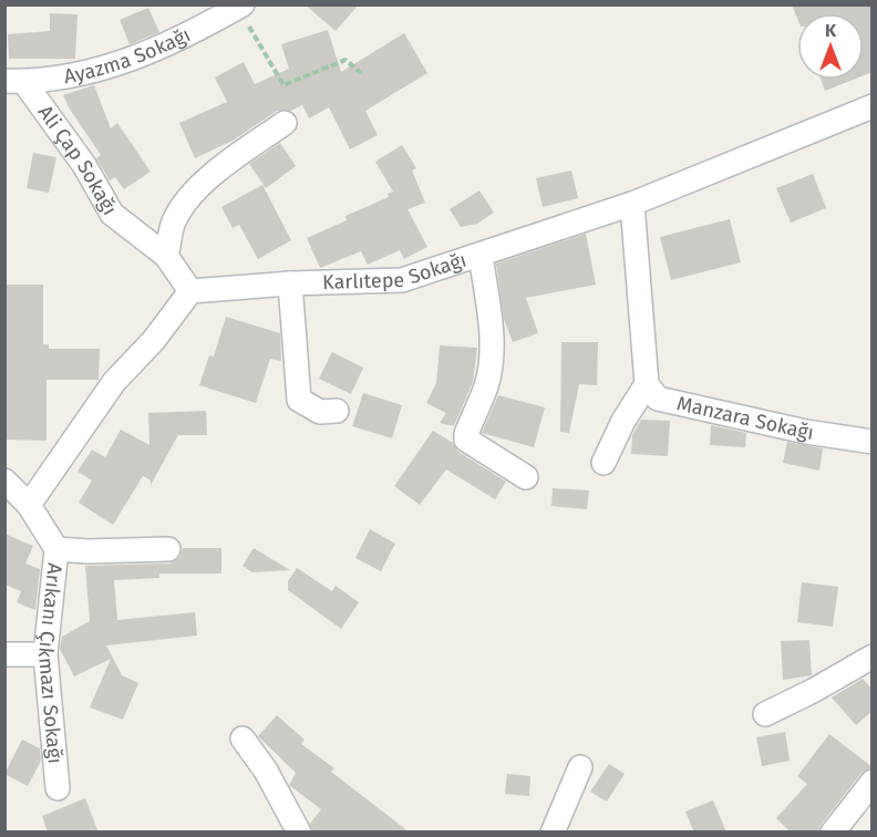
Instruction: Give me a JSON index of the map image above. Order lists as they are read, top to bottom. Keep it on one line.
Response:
{"streets":{"street":["Ayazma Sokağı","Ali Çap Sokağı","Karlıtepe Sokağı","Manzara Sokağı","Arıkanı Çıkmazı Sokağı"]},"crossings":[["Ayazma Sokağı","Ali Çap Sokağı"],["Ali Çap Sokağı","Karlıtepe Sokağı"]],"north":"top"}
